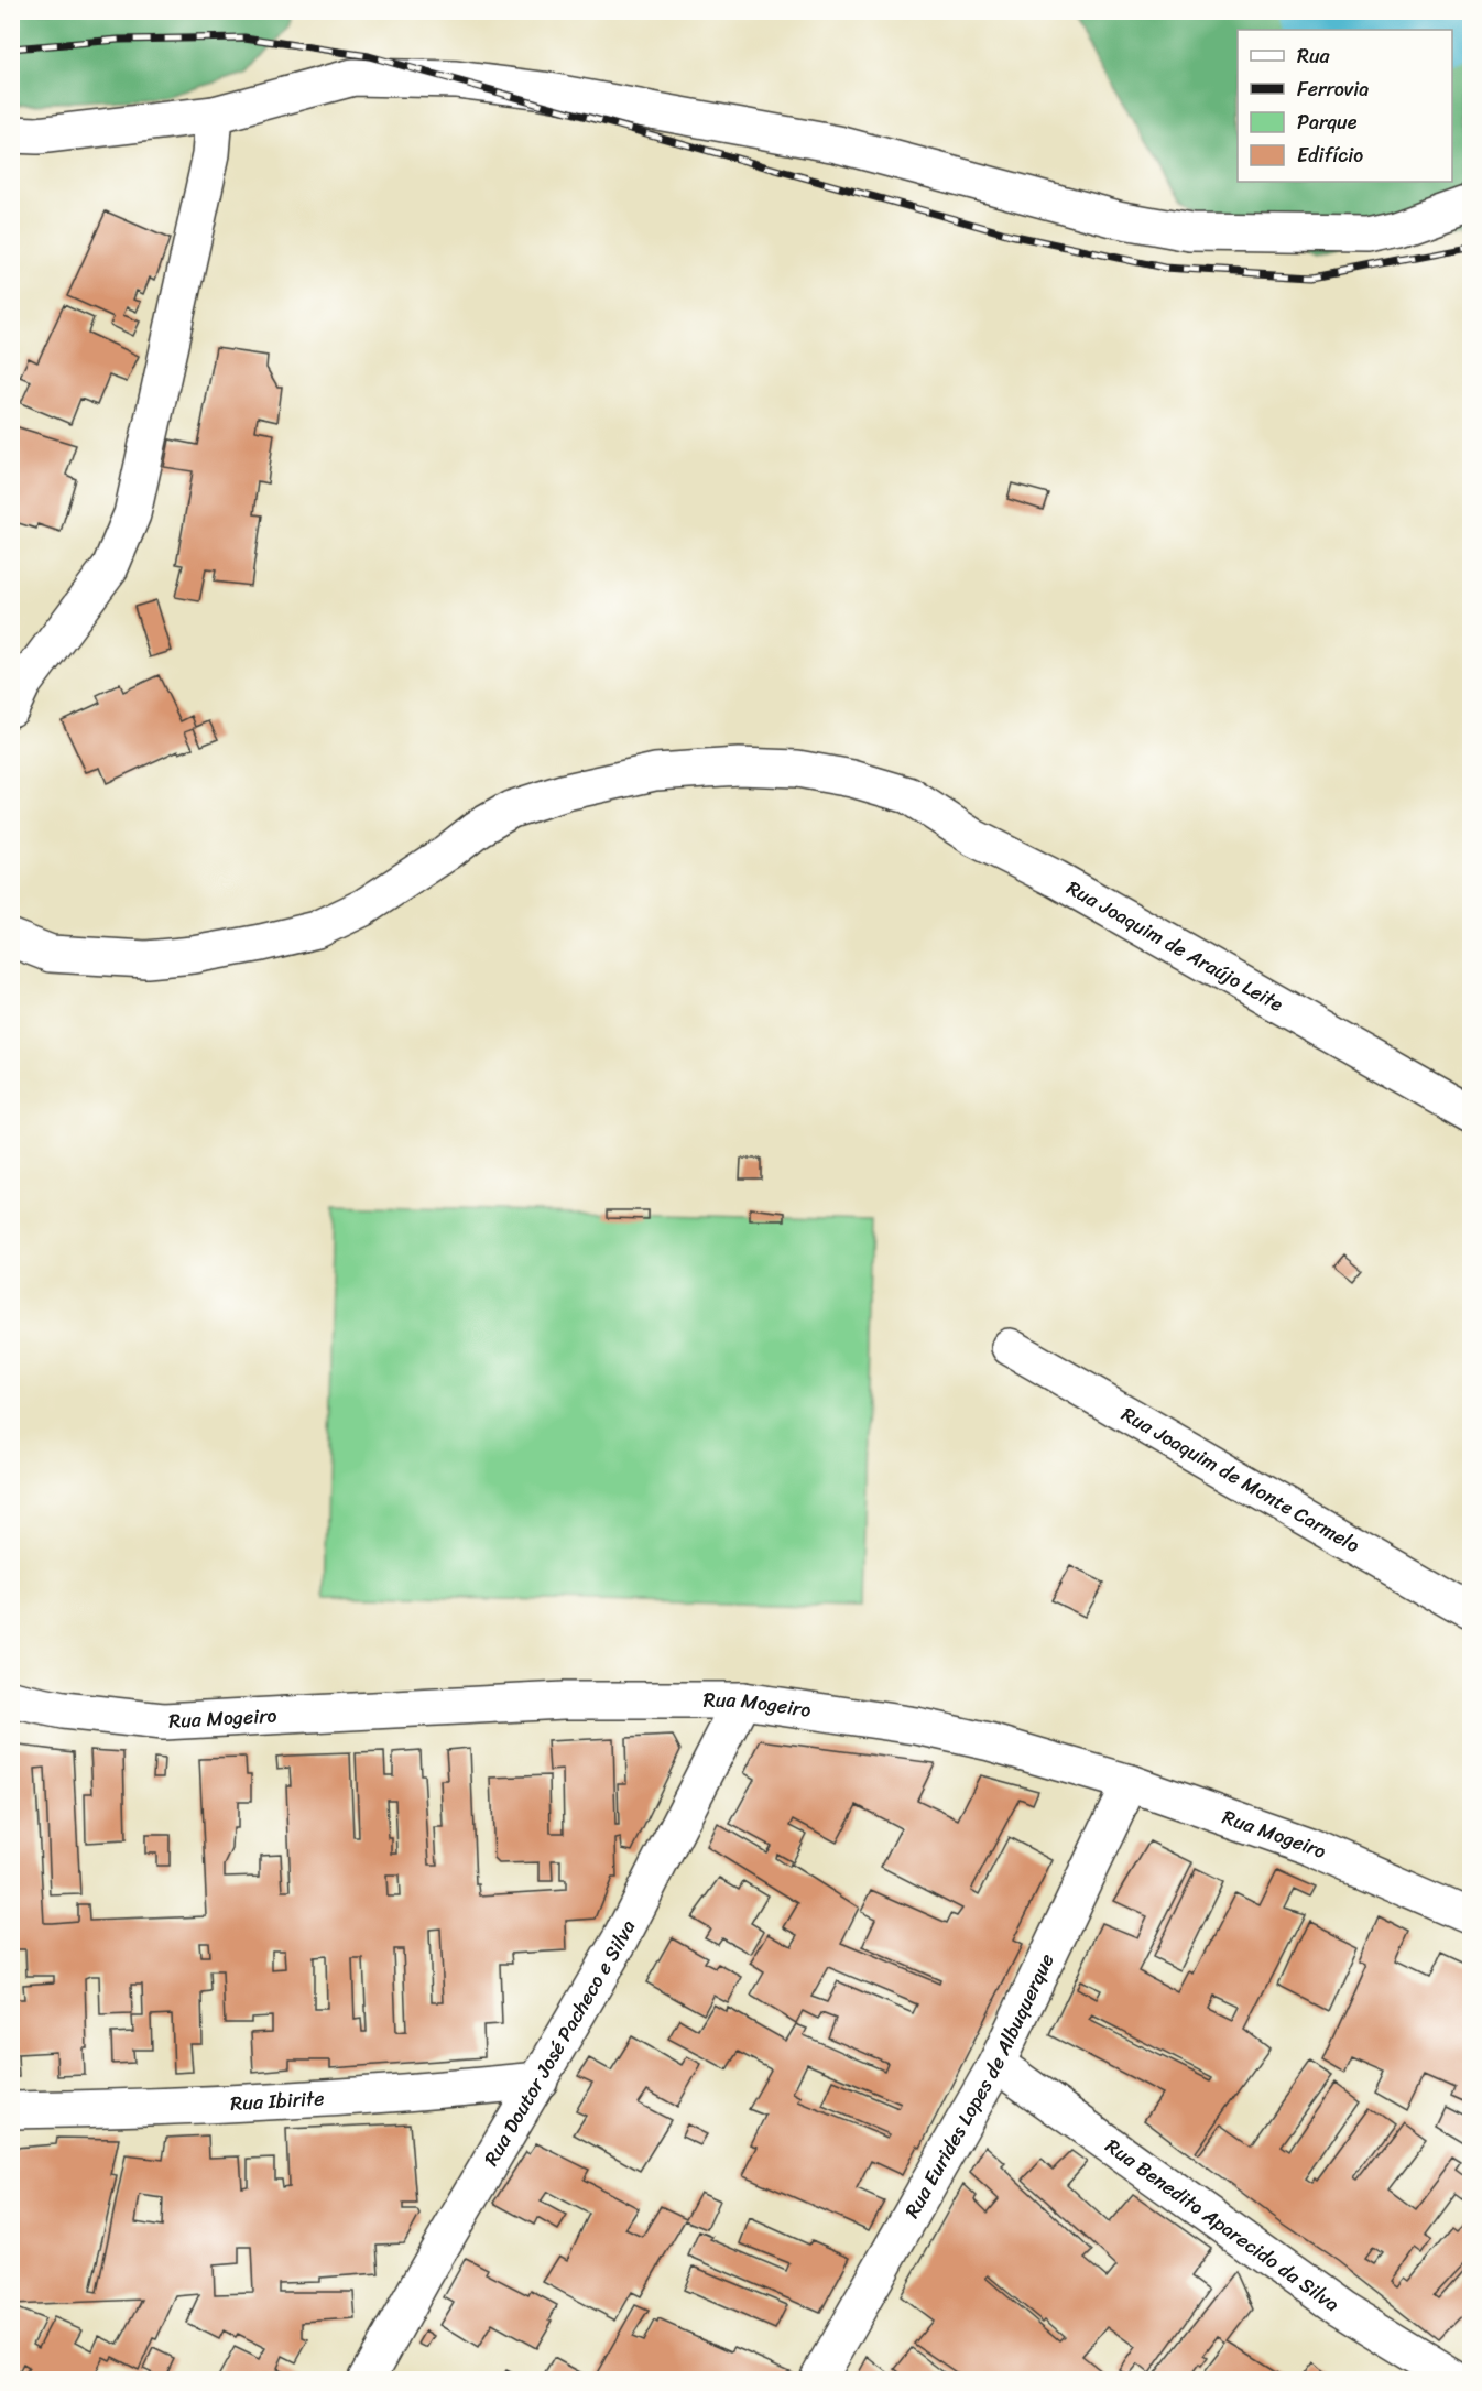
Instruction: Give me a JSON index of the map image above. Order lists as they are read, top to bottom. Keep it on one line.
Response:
{"streets":{"street":["Rua Joaquim de Araújo Leite","Rua Joaquim de Monte Carmelo","Rua Mogeiro","Rua Doutor José Pacheco e Silva","Rua Eurides Lopes de Albuquerque","Rua Ibirite","Rua Benedito Aparecido da Silva"]},"crossings":[["Rua Mogeiro","Rua Doutor José Pacheco e Silva"],["Rua Mogeiro","Rua Eurides Lopes de Albuquerque"],["Rua Doutor José Pacheco e Silva","Rua Ibirite"],["Rua Eurides Lopes de Albuquerque","Rua Benedito Aparecido da Silva"]],"legend":["Rua","Ferrovia","Parque","Edifício"]}
